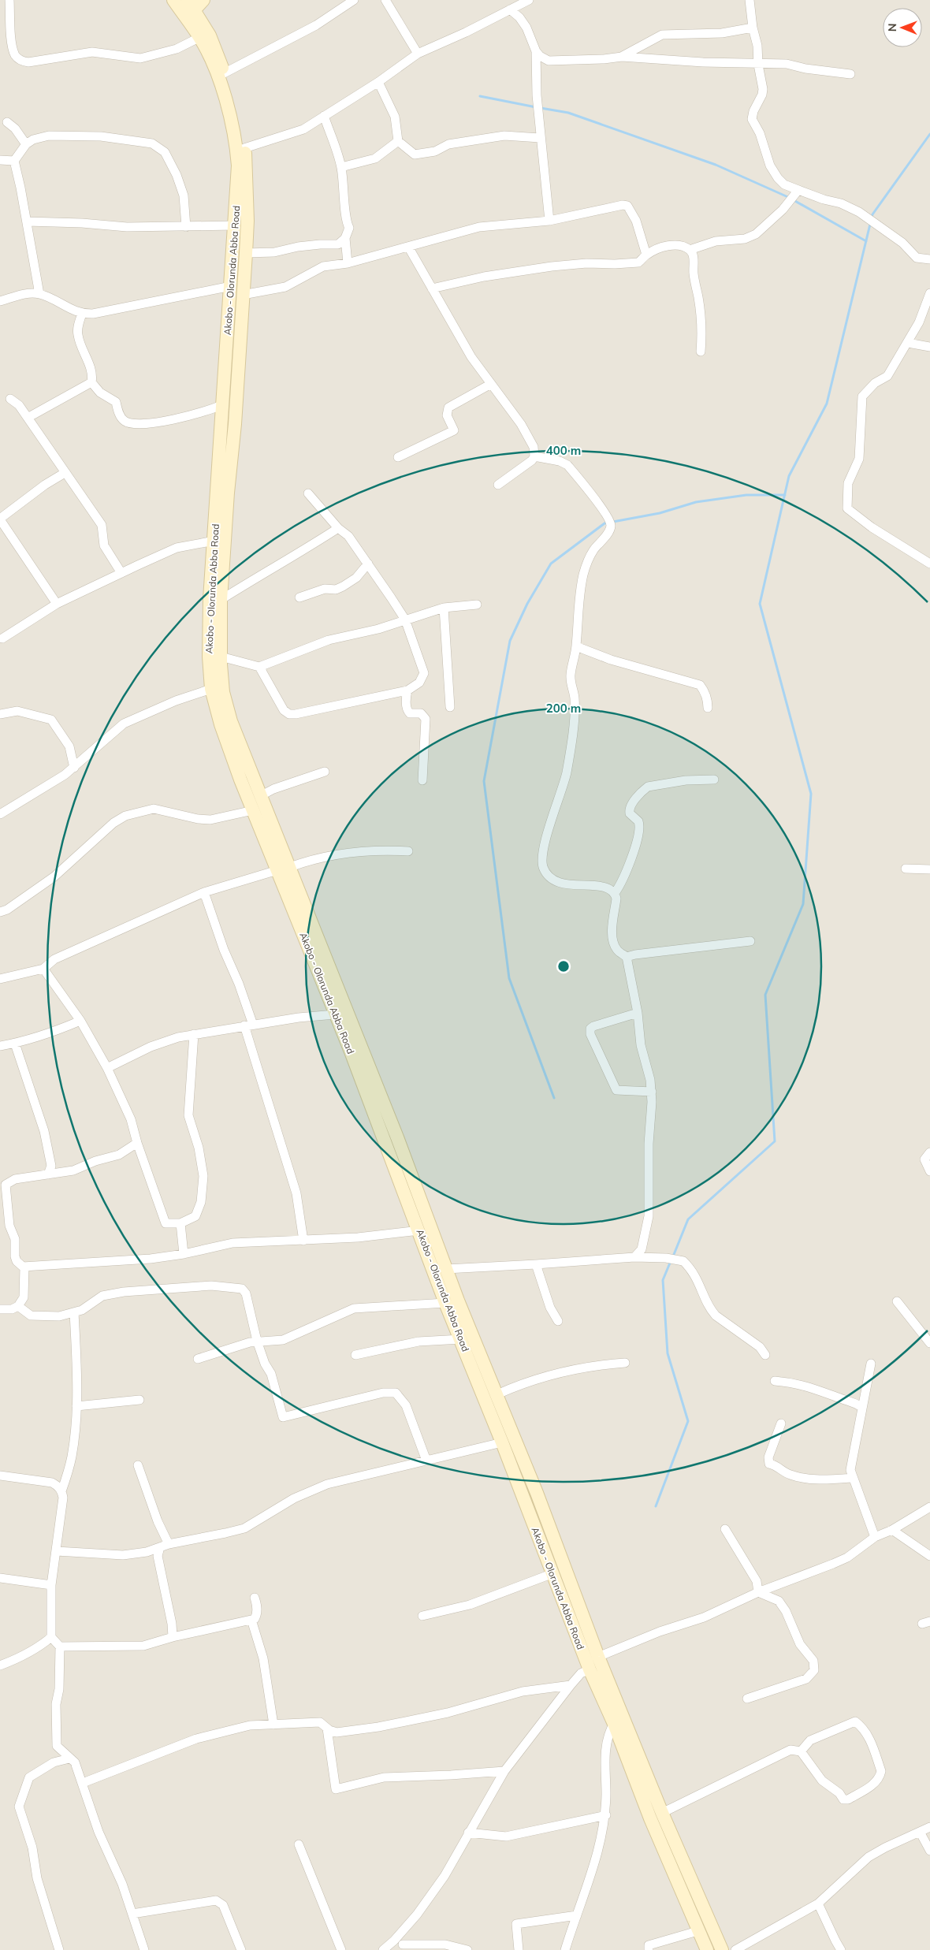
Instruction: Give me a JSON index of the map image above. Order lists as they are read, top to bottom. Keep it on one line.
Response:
{"streets":{"main road":["Akobo - Olorunda Abba Road"]},"north":"left","rings":["400 m","200 m"]}
